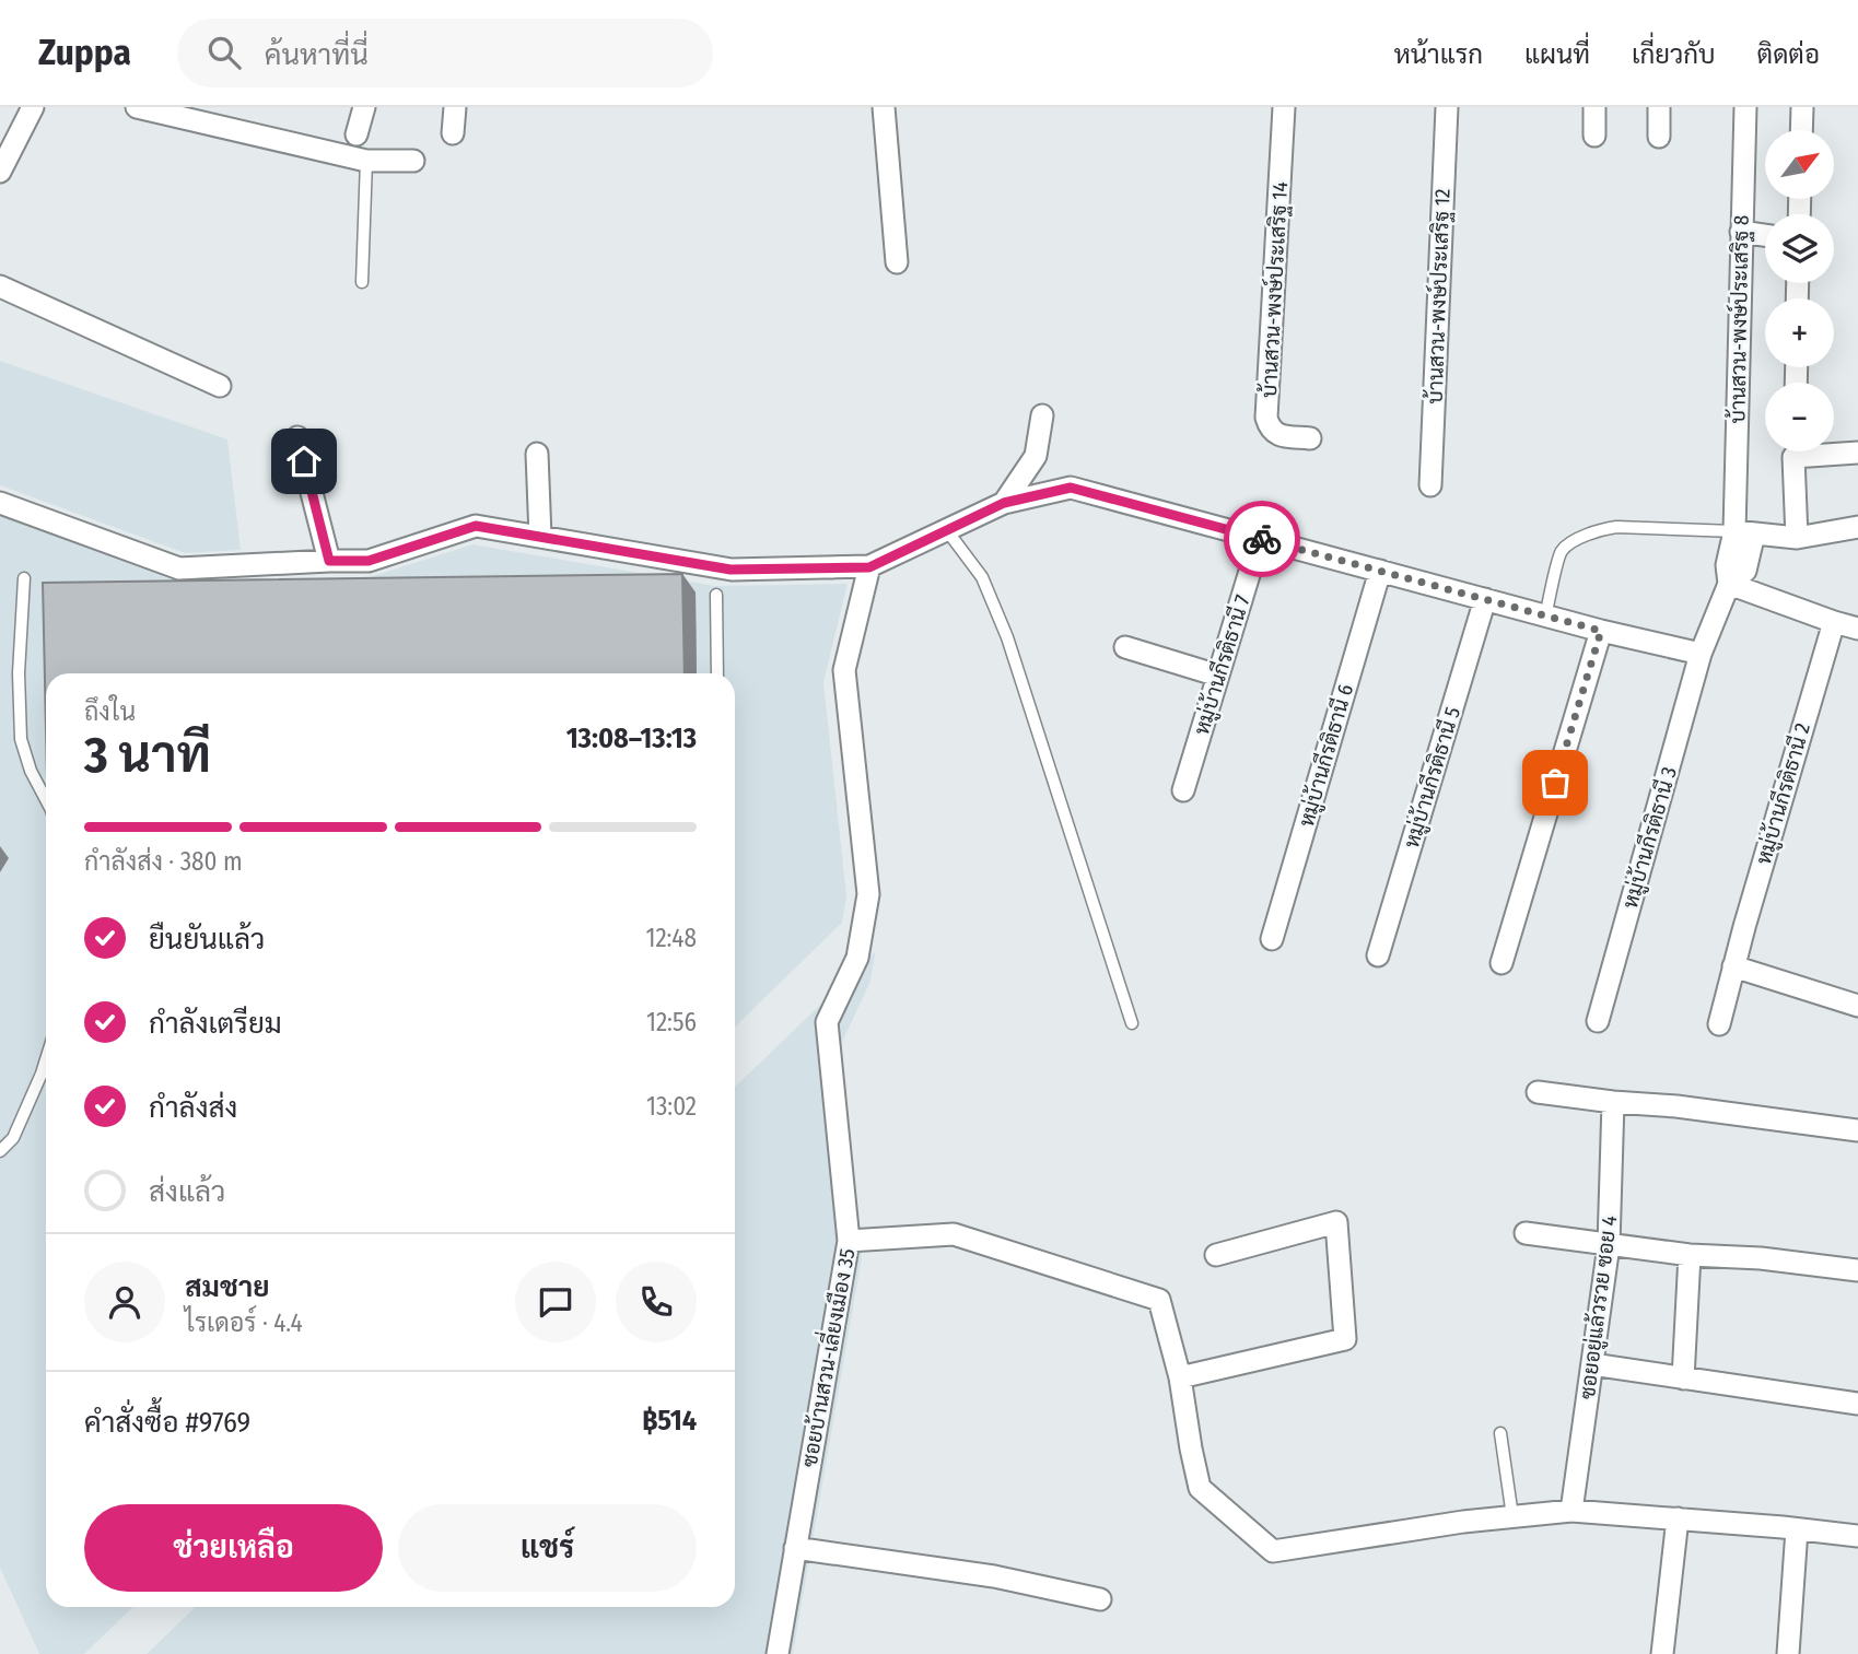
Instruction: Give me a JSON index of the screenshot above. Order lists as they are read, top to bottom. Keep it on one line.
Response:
{"streets":{"street":["บ้านสวน-พงษ์ประเสริฐ 14","บ้านสวน-พงษ์ประเสริฐ 12","บ้านสวน-พงษ์ประเสริฐ 8","หมู่บ้านกีรติธานี 7","หมู่บ้านกีรติธานี 6","หมู่บ้านกีรติธานี 5","หมู่บ้านกีรติธานี 2","หมู่บ้านกีรติธานี 3","ซอยอยู่แล้วรวย ซอย 4","ซอยบ้านสวน-เลี่ยงเมือง 35"]},"crossings":[["บ้านสวน-พงษ์ประเสริฐ 8","หมู่บ้านกีรติธานี 3"]],"north":"top right","page":{"header":"Zuppa","search":"ค้นหาที่นี่","nav":["หน้าแรก","แผนที่","เกี่ยวกับ","ติดต่อ"],"map_buttons":["+","−"],"heading":["3 นาที","ถึงใน","13:08–13:13"],"panel":["สมชาย","ไรเดอร์ · 4.4","คำสั่งซื้อ #9769","฿514"],"bar":"กำลังส่ง · 380 m","list":[["ยืนยันแล้ว","12:48"],["กำลังเตรียม","12:56"],["กำลังส่ง","13:02"],"ส่งแล้ว"],"buttons":["ช่วยเหลือ","แชร์"]}}
